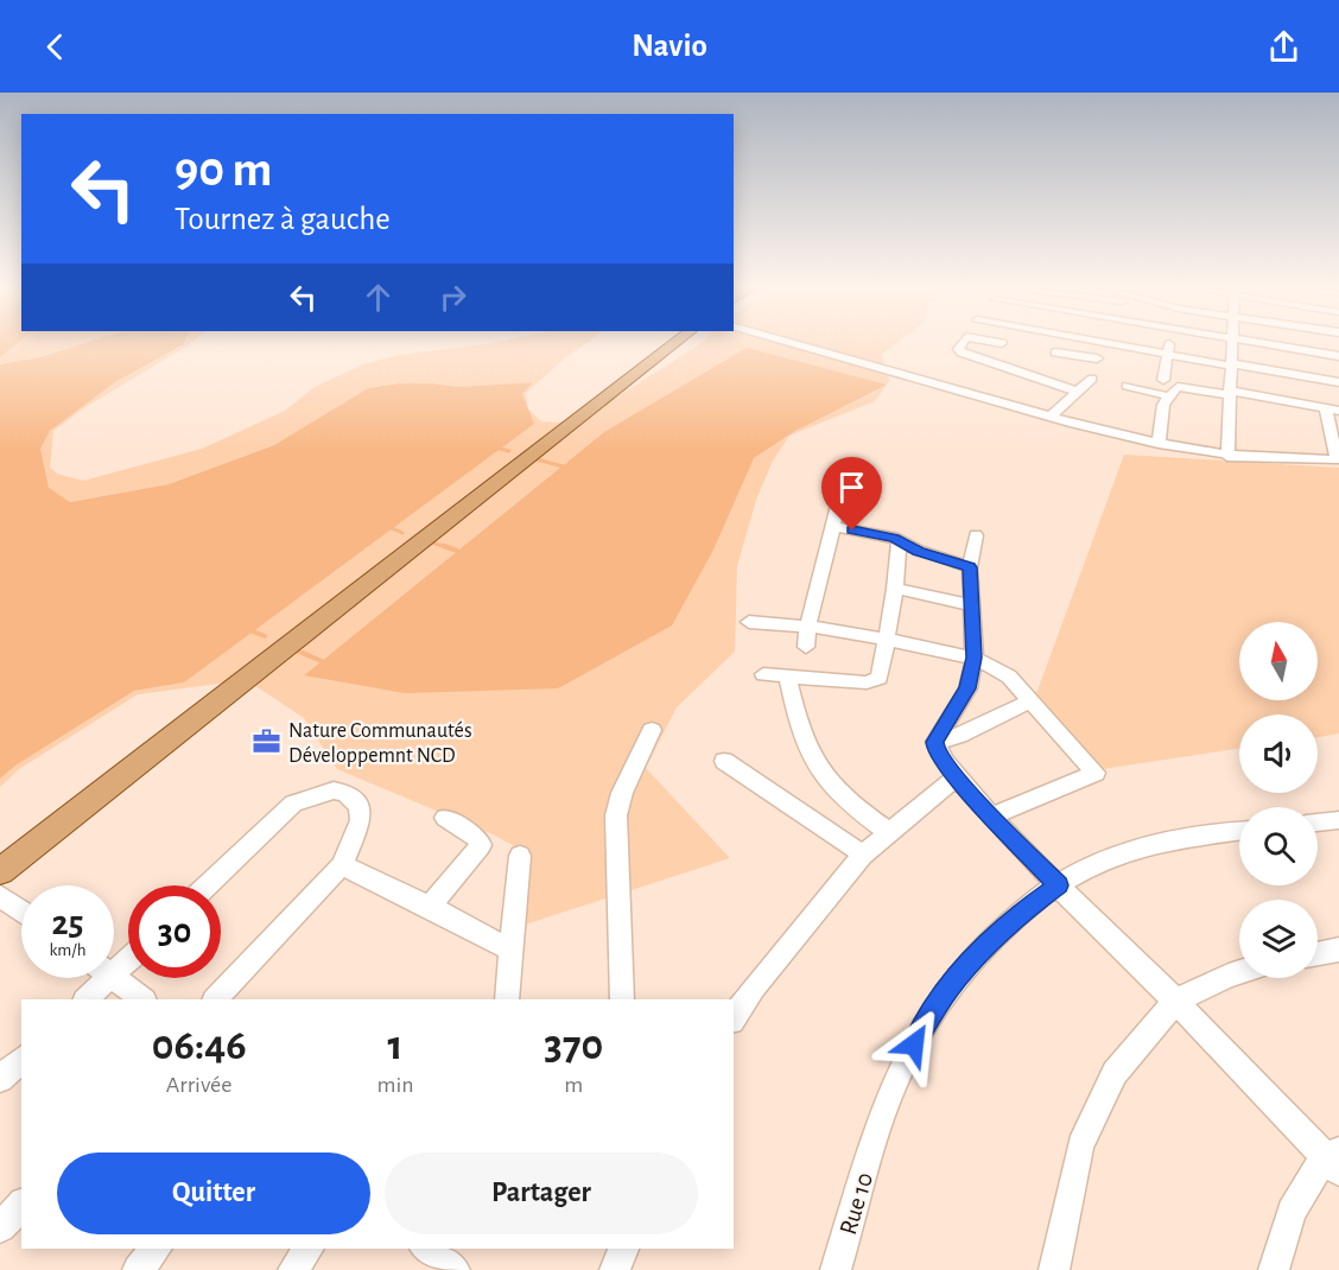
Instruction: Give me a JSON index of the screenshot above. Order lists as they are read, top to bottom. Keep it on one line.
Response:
{"streets":{"street":["Rue 10"]},"places":{"office":["Nature Communautés Développemnt NCD"]},"north":"top","page":{"header":"Navio","turn":["90 m","Tournez à gauche"],"speed":"25 km/h","limit":"30","eta":["06:46","Arrivée","1","min","370","m"],"buttons":["Quitter","Partager"]}}
